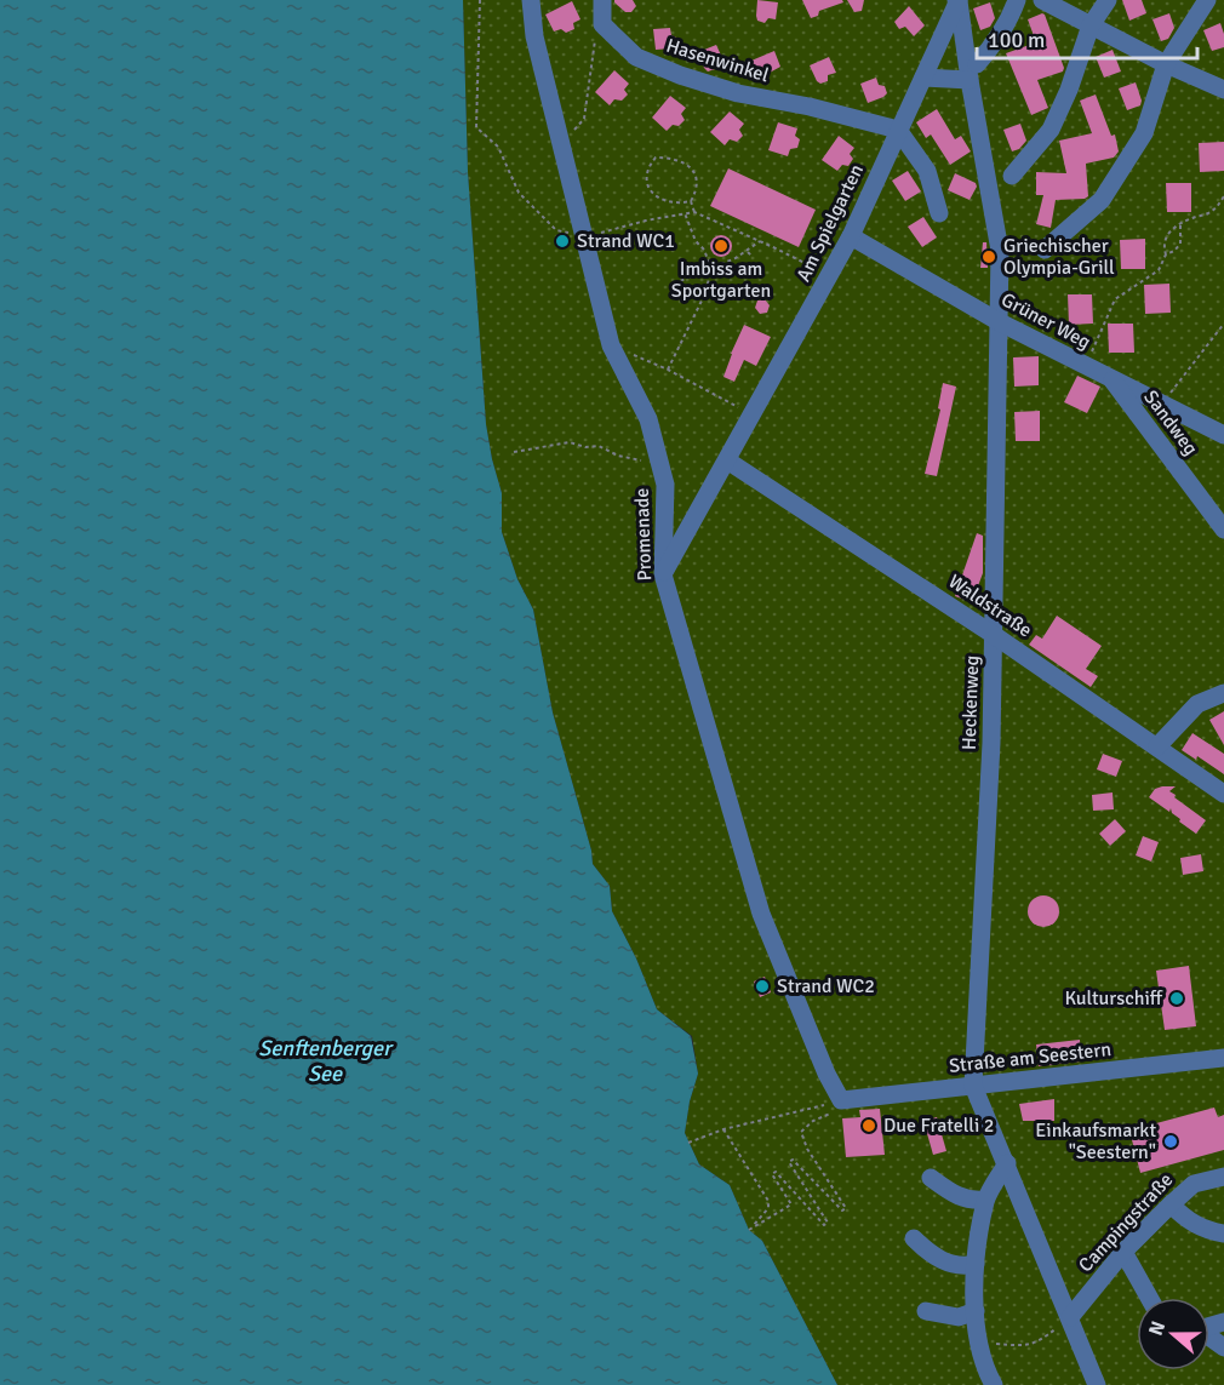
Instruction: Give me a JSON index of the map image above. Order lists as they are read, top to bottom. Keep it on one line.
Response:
{"streets":{"street":["Hasenwinkel","Am Spielgarten","Grüner Weg","Sandweg","Promenade","Waldstraße","Heckenweg","Straße am Seestern","Campingstraße"]},"crossings":[["Hasenwinkel","Am Spielgarten"],["Am Spielgarten","Grüner Weg"],["Am Spielgarten","Promenade"],["Am Spielgarten","Waldstraße"],["Am Spielgarten","Heckenweg"],["Grüner Weg","Sandweg"],["Grüner Weg","Heckenweg"],["Promenade","Straße am Seestern"],["Waldstraße","Heckenweg"],["Heckenweg","Straße am Seestern"],["Heckenweg","Campingstraße"]],"water":["Senftenberger See"],"places":["Strand WC1","Imbiss am Sportgarten","Griechischer Olympia-Grill","Strand WC2","Kulturschiff","Due Fratelli 2","Einkaufsmarkt \"Seestern\""],"scale_bar":"100 m","north":"left"}
